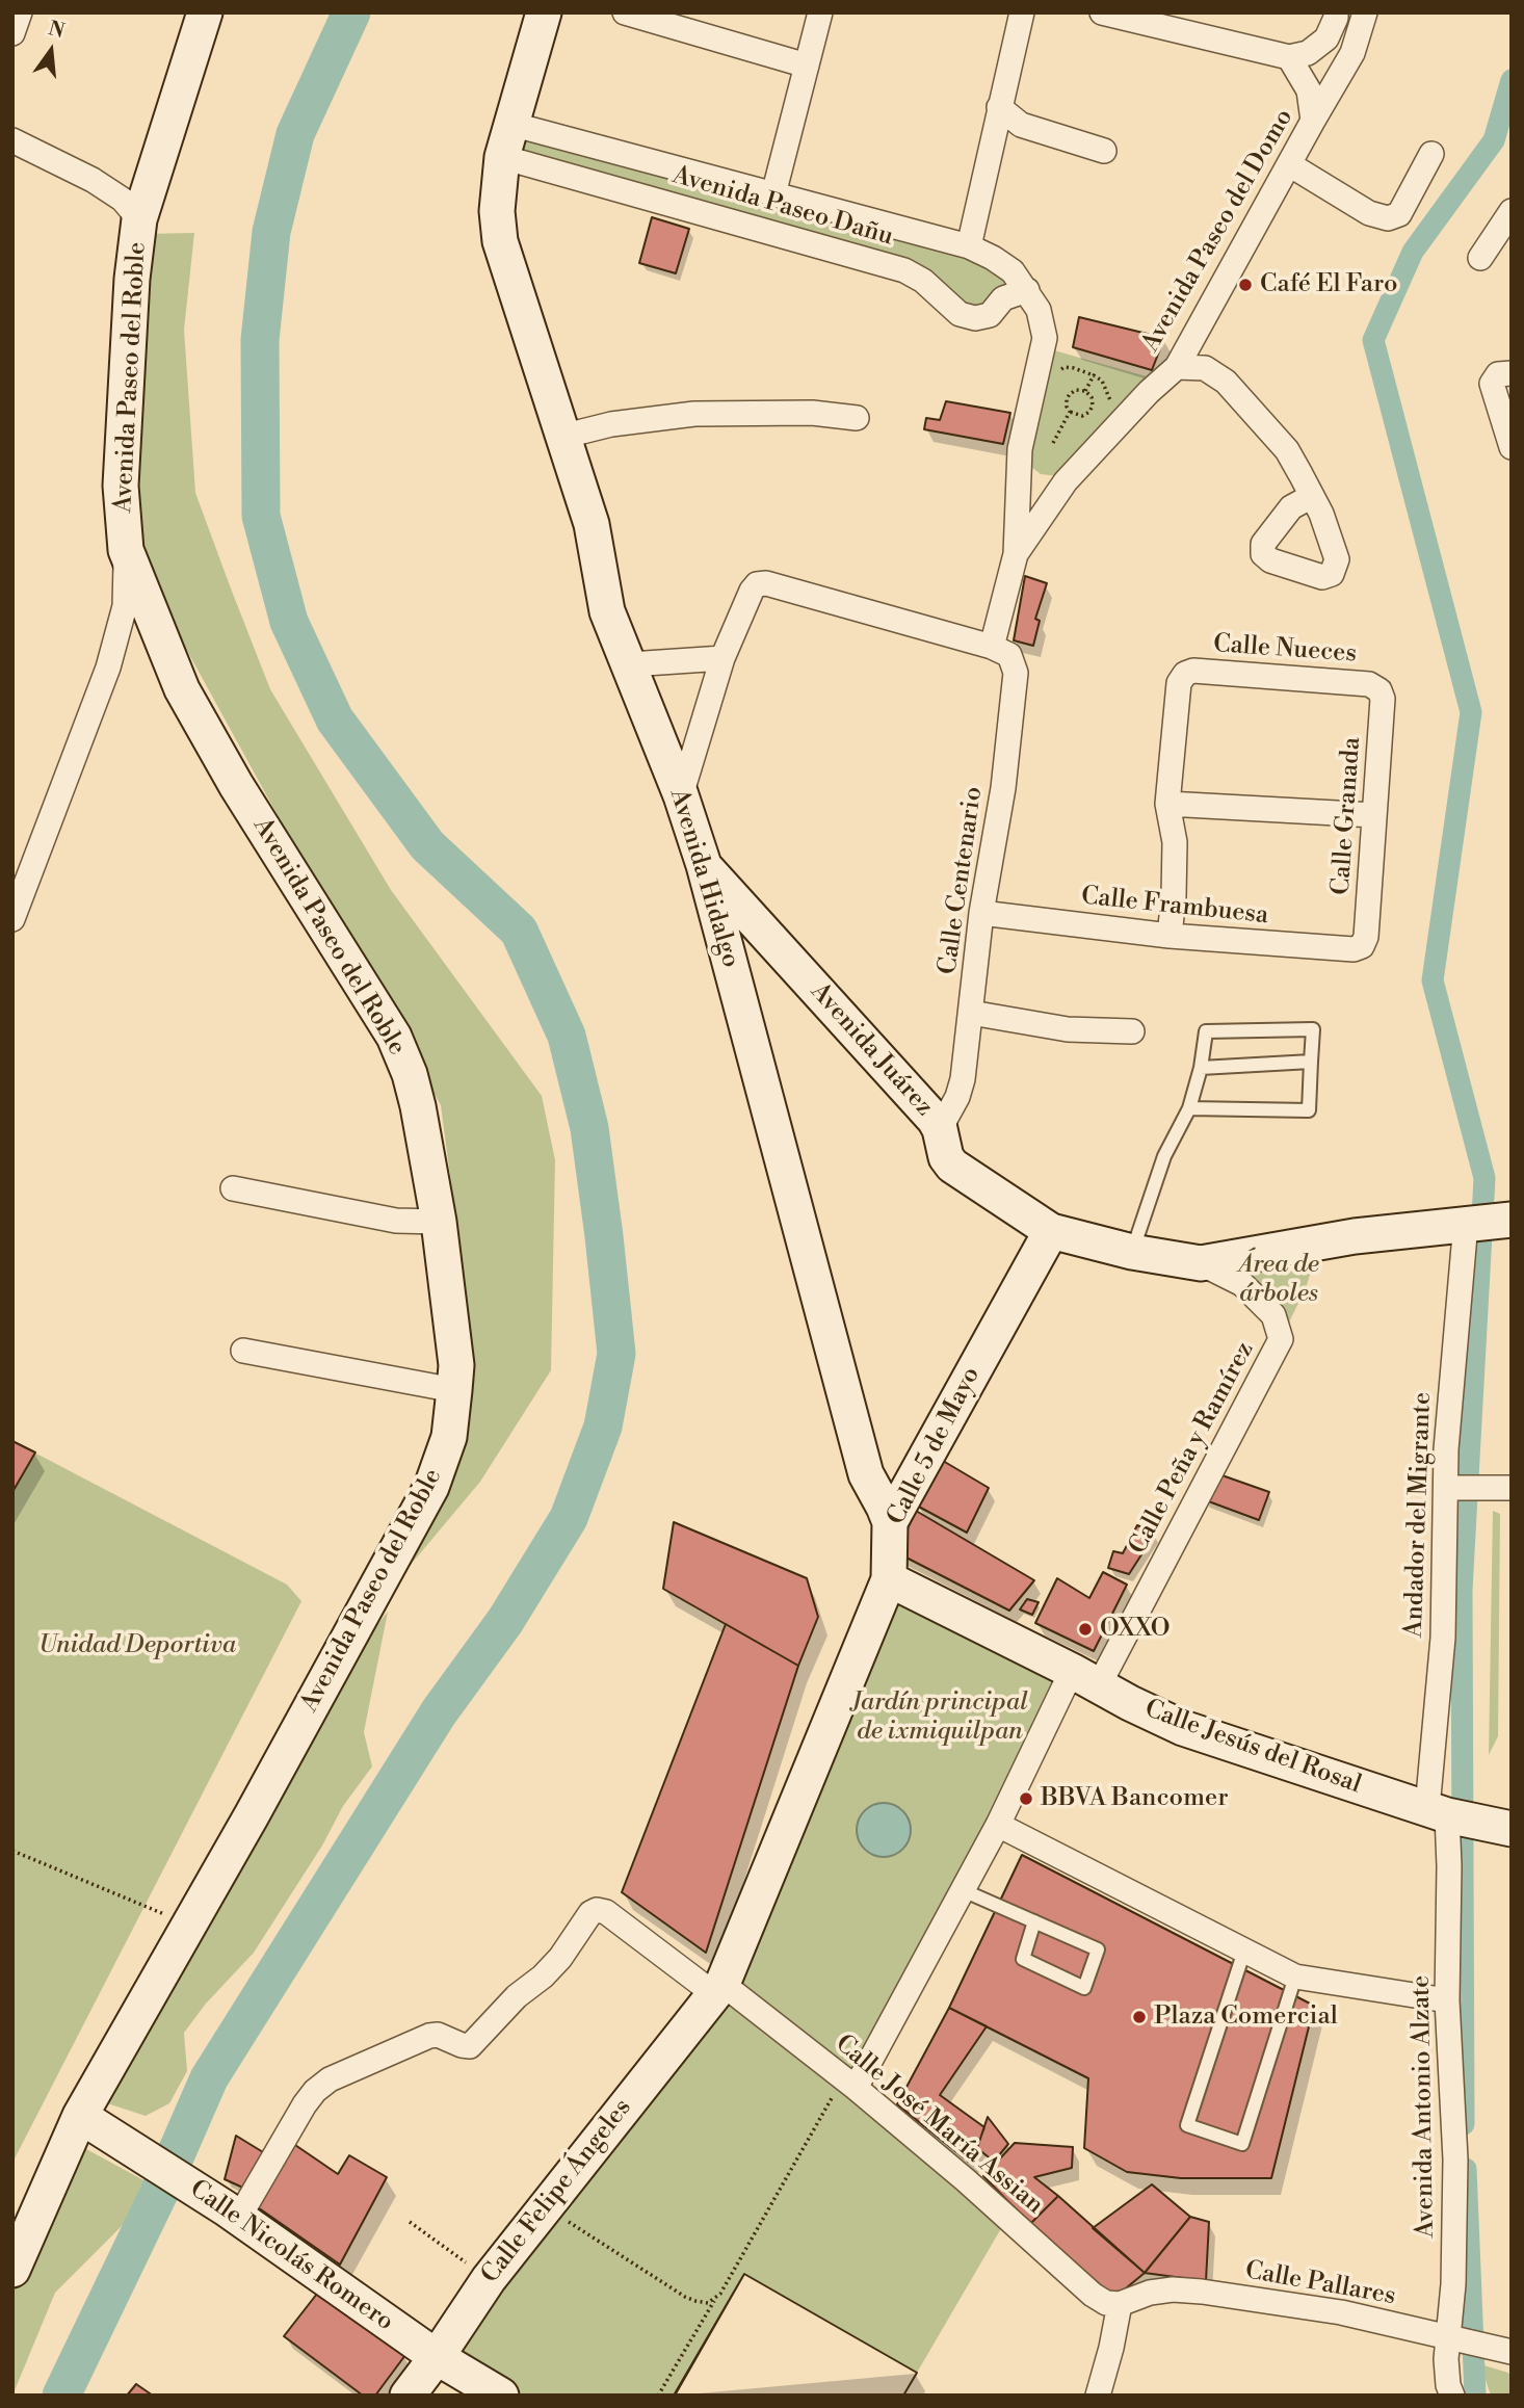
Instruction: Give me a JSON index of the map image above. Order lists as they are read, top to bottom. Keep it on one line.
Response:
{"streets":{"street":["Avenida Paseo Dañu","Avenida Paseo del Domo","Avenida Paseo del Roble","Calle Nueces","Calle Granada","Avenida Hidalgo","Calle Centenario","Calle Frambuesa","Avenida Juárez","Calle 5 de Mayo","Calle Peña y Ramírez","Andador del Migrante","Calle Jesús del Rosal","Avenida Antonio Alzate","Calle José María Assian","Calle Felipe Ángeles","Calle Nicolás Romero","Calle Pallares"]},"crossings":[["Avenida Paseo Dañu","Avenida Paseo del Domo"],["Avenida Paseo Dañu","Avenida Hidalgo"],["Avenida Paseo del Domo","Calle Centenario"],["Avenida Paseo del Roble","Calle Nicolás Romero"],["Calle Nueces","Calle Granada"],["Calle Granada","Calle Frambuesa"],["Avenida Hidalgo","Avenida Juárez"],["Avenida Hidalgo","Calle 5 de Mayo"],["Calle Centenario","Calle Frambuesa"],["Calle Centenario","Avenida Juárez"],["Avenida Juárez","Calle 5 de Mayo"],["Avenida Juárez","Calle Peña y Ramírez"],["Avenida Juárez","Andador del Migrante"],["Calle 5 de Mayo","Calle Jesús del Rosal"],["Calle 5 de Mayo","Calle José María Assian"],["Calle 5 de Mayo","Calle Felipe Ángeles"],["Calle Peña y Ramírez","Calle Jesús del Rosal"],["Calle Peña y Ramírez","Calle José María Assian"],["Andador del Migrante","Calle Jesús del Rosal"],["Andador del Migrante","Avenida Antonio Alzate"],["Calle Jesús del Rosal","Avenida Antonio Alzate"],["Avenida Antonio Alzate","Calle Pallares"],["Calle José María Assian","Calle Felipe Ángeles"],["Calle José María Assian","Calle Nicolás Romero"],["Calle José María Assian","Calle Pallares"],["Calle Felipe Ángeles","Calle Nicolás Romero"]],"parks":["Área de árboles","Unidad Deportiva","Jardín principal de ixmiquilpan"],"places":["Café El Faro","OXXO","BBVA Bancomer","Plaza Comercial"],"north":"top"}
